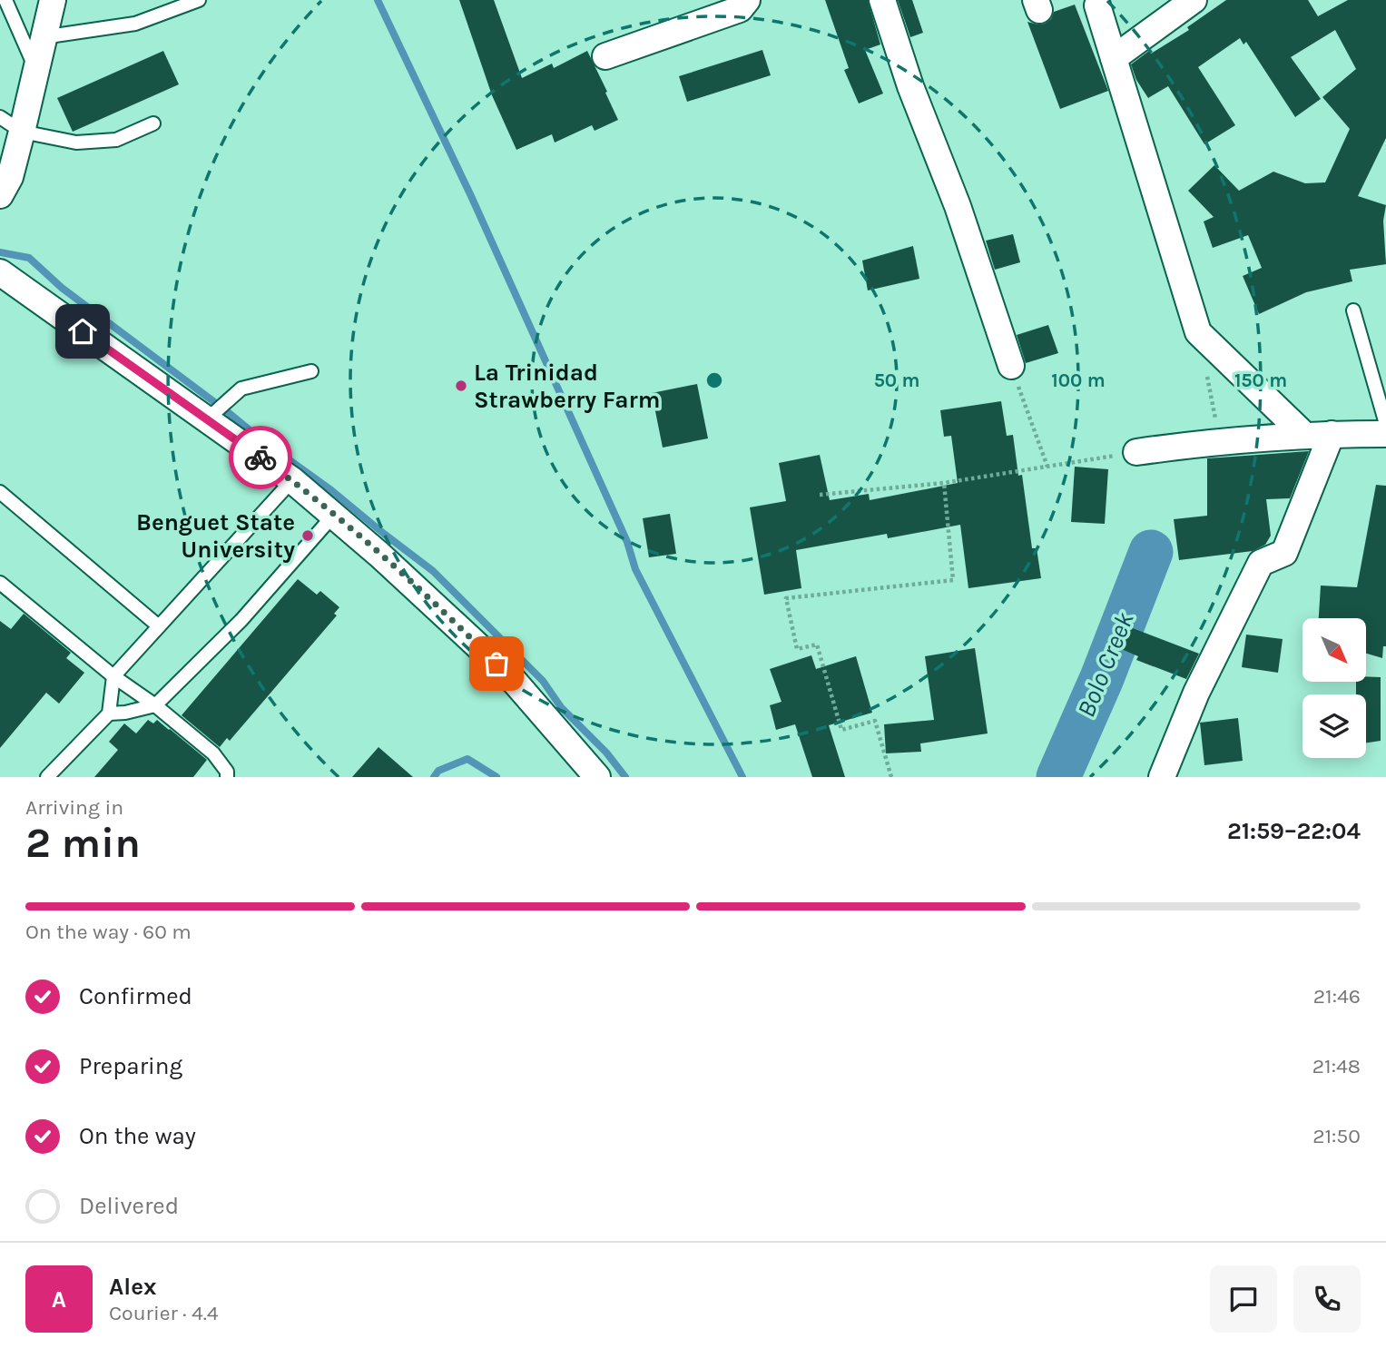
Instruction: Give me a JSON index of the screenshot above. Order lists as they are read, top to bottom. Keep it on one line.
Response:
{"water":["Bolo Creek"],"places":["La Trinidad Strawberry Farm","Benguet State University"],"north":"bottom right","page":{"heading":["2 min","Arriving in","21:59–22:04"],"panel":["Alex","Courier · 4.4"],"bar":"On the way · 60 m","list":[["Confirmed","21:46"],["Preparing","21:48"],["On the way","21:50"],"Delivered"],"round":"A"},"rings":["50 m","100 m","150 m"]}
